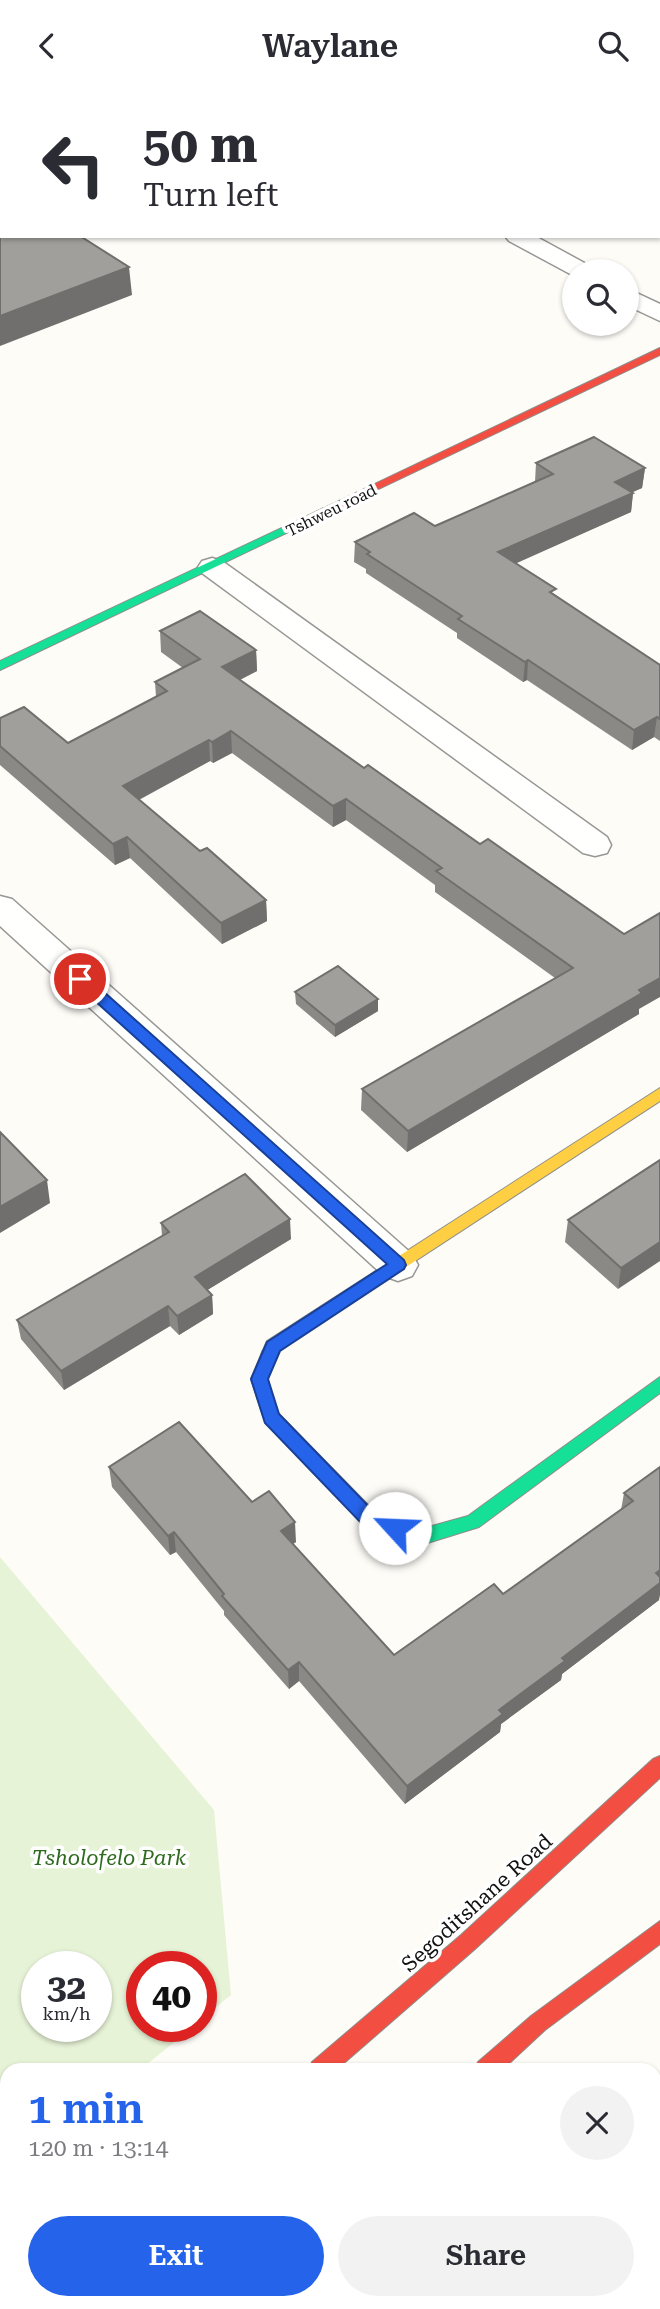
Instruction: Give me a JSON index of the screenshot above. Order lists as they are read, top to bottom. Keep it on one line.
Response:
{"streets":{"street":["Tshweu road","Segoditshane Road"]},"parks":["Tsholofelo Park"],"page":{"header":"Waylane","turn":["50 m","Turn left"],"speed":"32 km/h","limit":"40","heading":["1 min","120 m · 13:14"],"buttons":["Exit","Share"]}}
